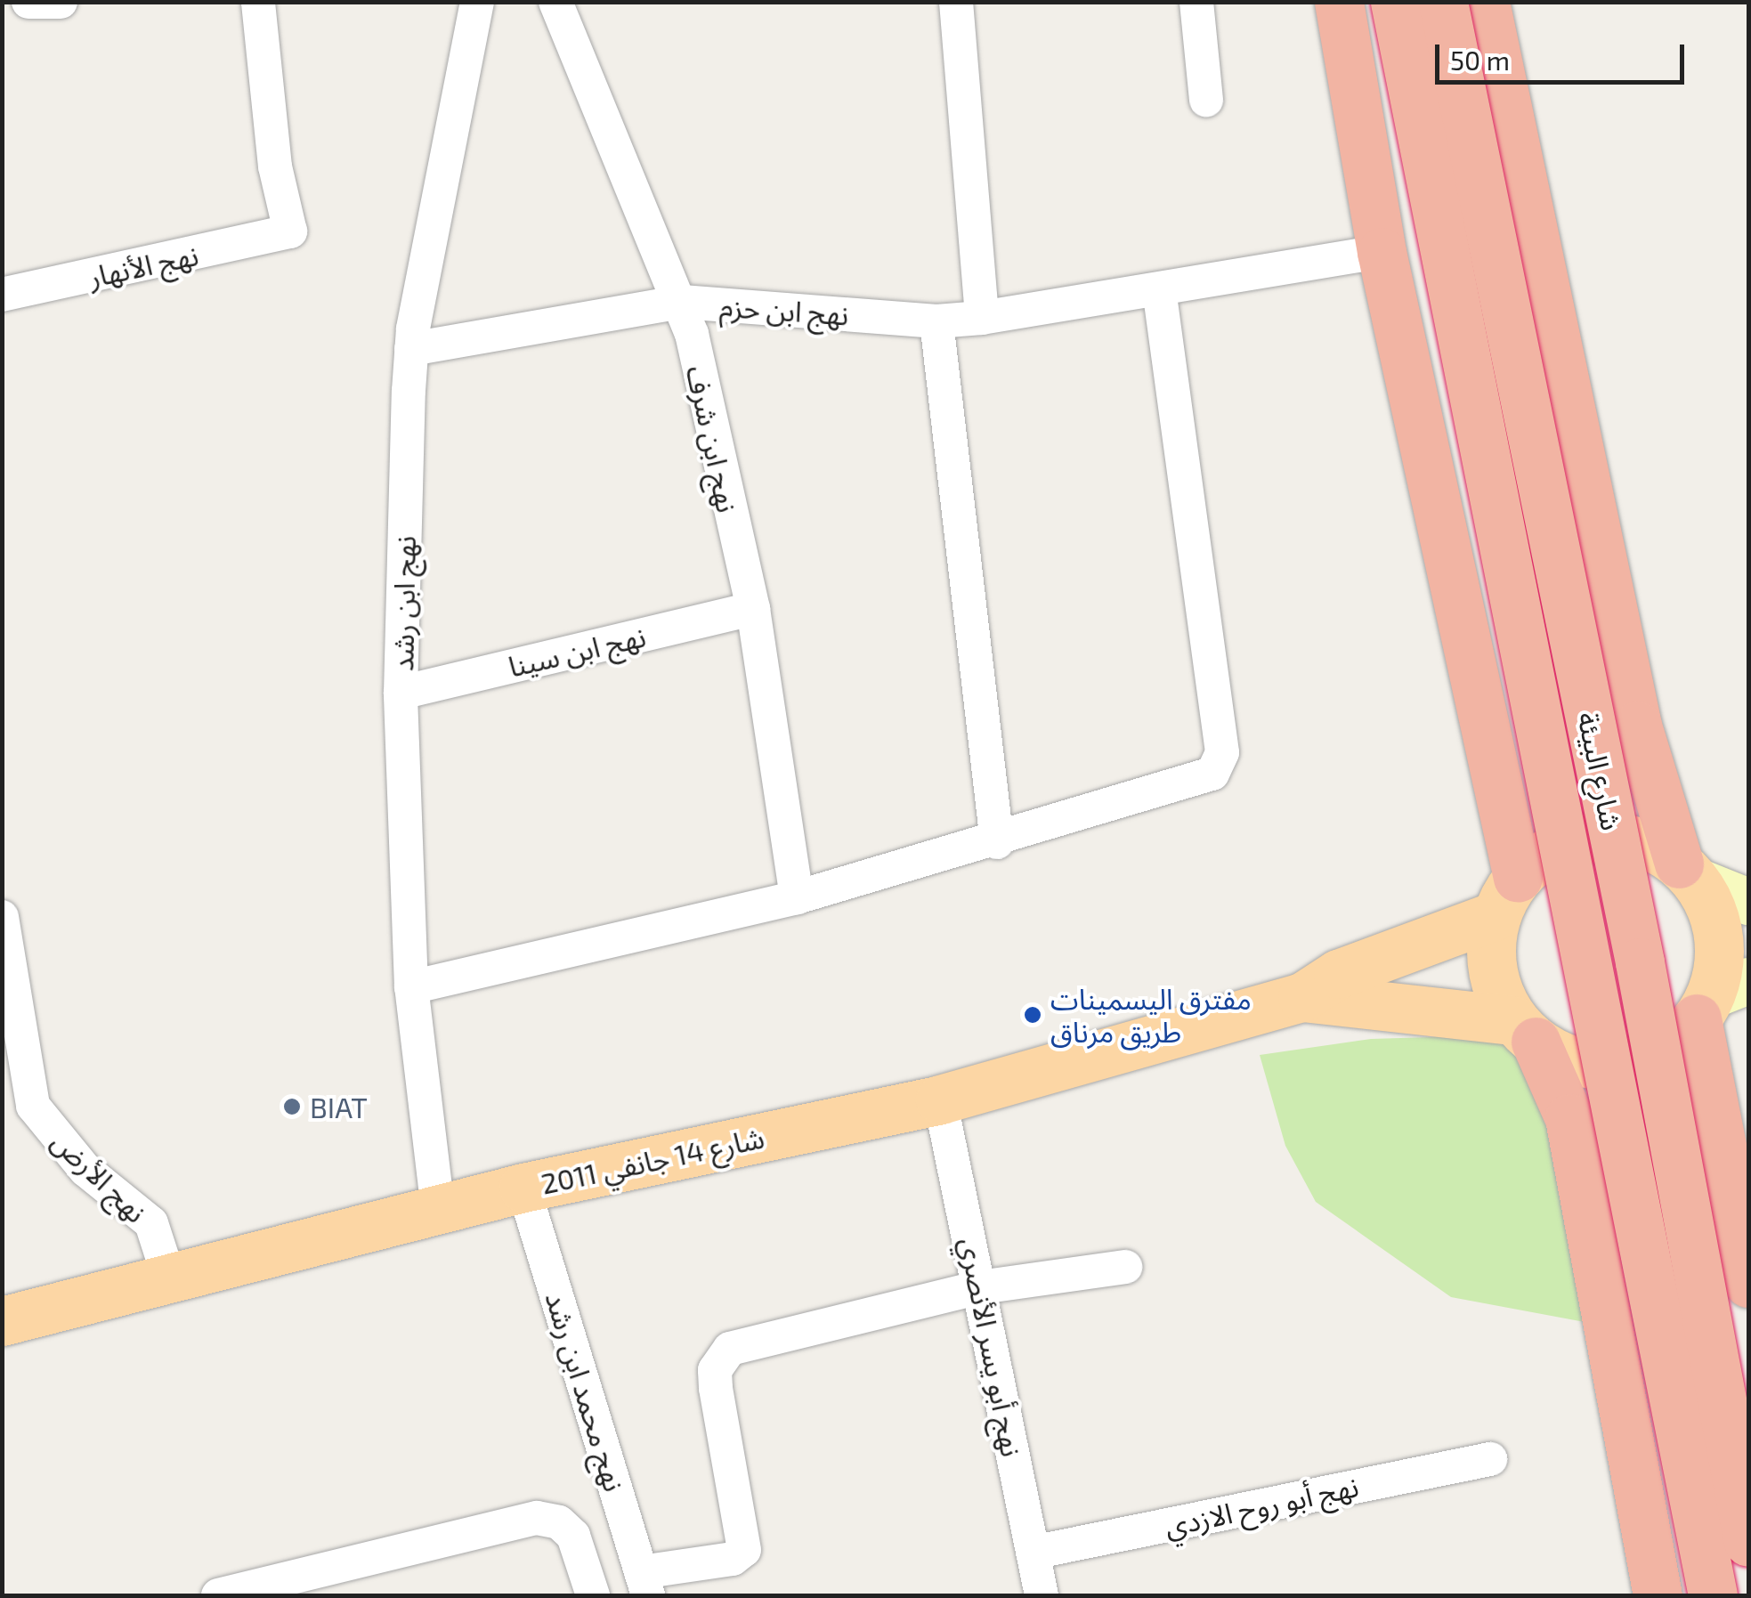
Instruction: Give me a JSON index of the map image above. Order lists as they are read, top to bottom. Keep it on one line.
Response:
{"streets":{"highway":["شارع البيئة"],"main road":["شارع 14 جانفي 2011"],"street":["نهج الأنهار","نهج ابن حزم","نهج ابن شرف","نهج ابن رشد","نهج ابن سينا","نهج الأرض","نهج أبو يسر الأنصري","نهج محمد ابن رشد","نهج أبو روح الازدي"]},"crossings":[["نهج ابن حزم","نهج ابن شرف"],["نهج ابن حزم","نهج ابن رشد"],["نهج ابن شرف","نهج ابن سينا"],["نهج ابن رشد","نهج ابن سينا"],["نهج ابن رشد","شارع 14 جانفي 2011"],["شارع 14 جانفي 2011","نهج الأرض"],["شارع 14 جانفي 2011","نهج أبو يسر الأنصري"],["شارع 14 جانفي 2011","نهج محمد ابن رشد"],["نهج أبو يسر الأنصري","نهج أبو روح الازدي"]],"places":["مفترق اليسمينات طريق مرناق","BIAT"],"scale_bar":"50 m"}
